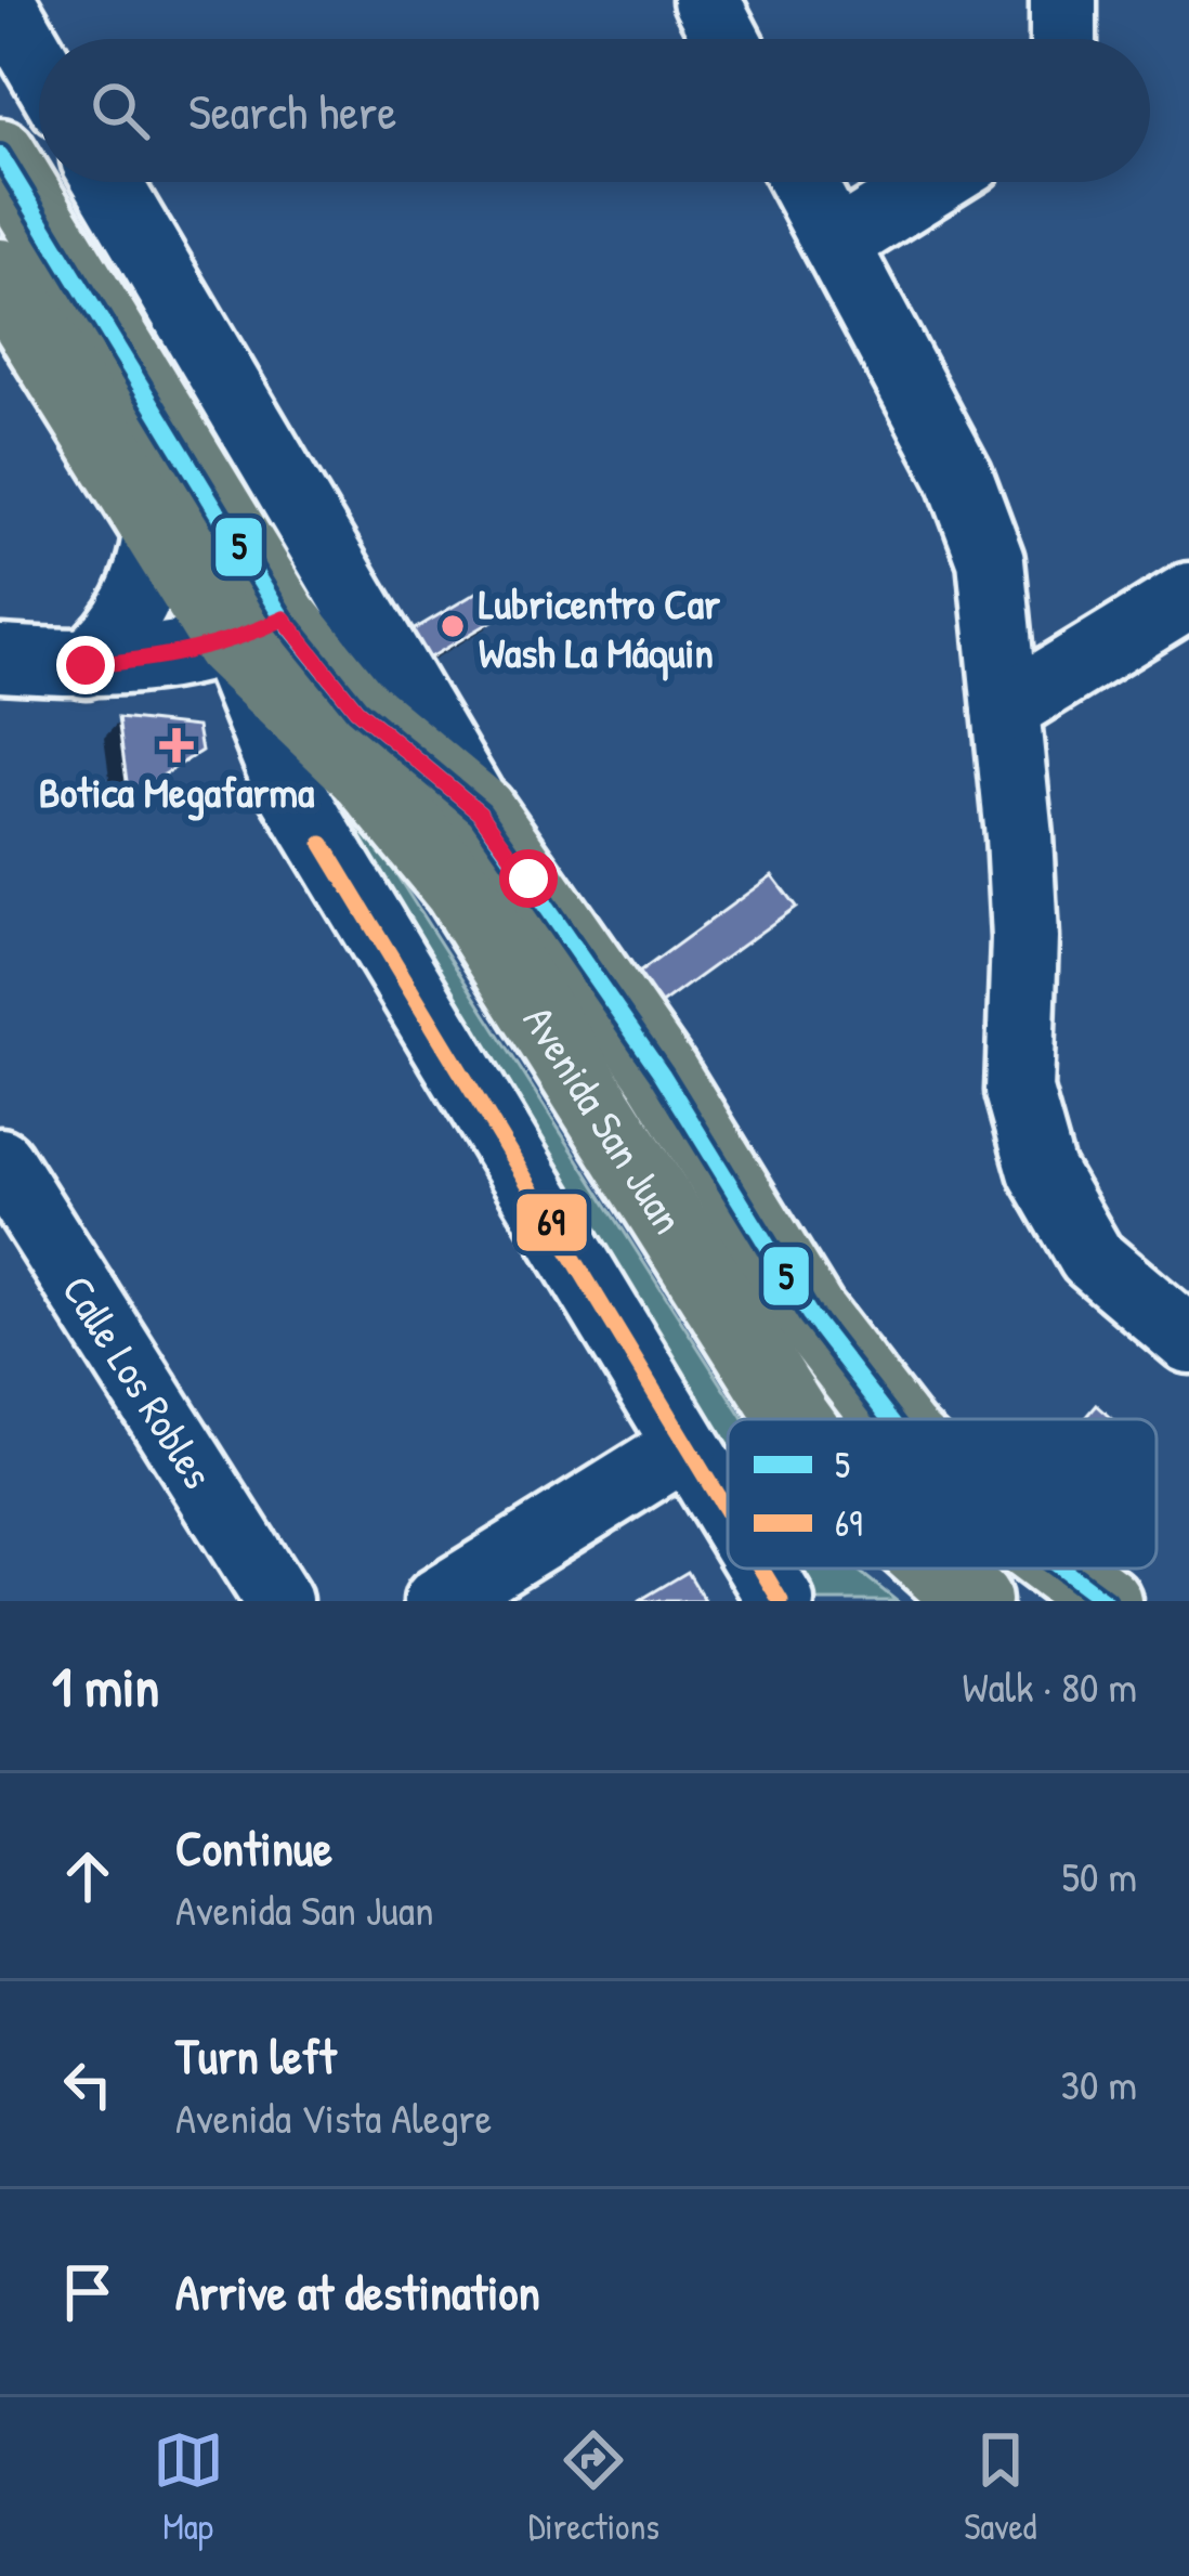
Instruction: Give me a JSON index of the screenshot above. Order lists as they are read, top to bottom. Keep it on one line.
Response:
{"streets":{"main road":["Avenida San Juan"],"street":["Calle Los Robles"]},"places":{"other":["Lubricentro Car Wash La Máquin"],"health":["Botica Megafarma"]},"lines":["transit line 5","transit line 69"],"legend":["5","69"],"page":{"search":"Search here","heading":["1 min","Walk · 80 m"],"list":[["Continue","Avenida San Juan","50 m"],["Turn left","Avenida Vista Alegre","30 m"],"Arrive at destination"],"nav":["Map","Directions","Saved"]}}
